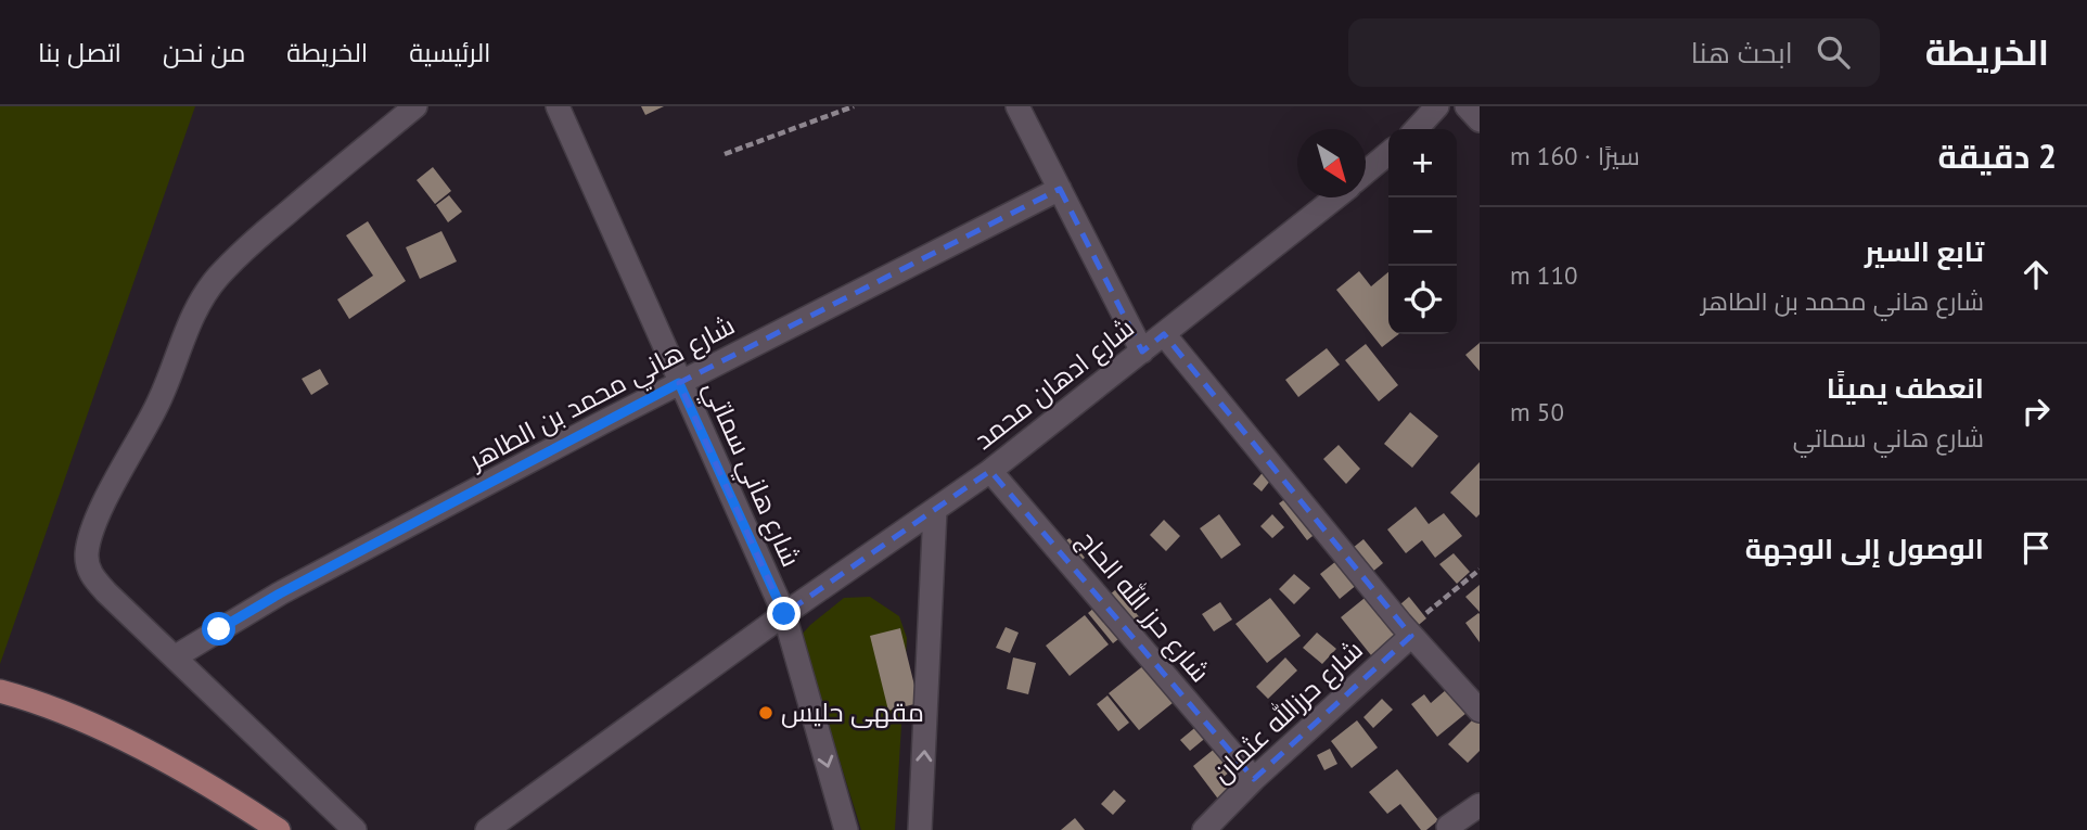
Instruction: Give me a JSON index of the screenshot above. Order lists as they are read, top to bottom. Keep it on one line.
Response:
{"streets":{"street":["شارع ادهان محمد","شارع هاني محمد بن الطاهر","شارع هاني سماتي","شارع حرز الله الحاج","شارع حرزالله عثمان"]},"crossings":[["شارع ادهان محمد","شارع هاني سماتي"],["شارع ادهان محمد","شارع حرز الله الحاج"],["شارع هاني محمد بن الطاهر","شارع هاني سماتي"],["شارع حرز الله الحاج","شارع حرزالله عثمان"]],"places":["مقهى حليس"],"north":"bottom right","page":{"header":"الخريطة","search":"ابحث هنا","nav":["الرئيسية","الخريطة","من نحن","اتصل بنا"],"heading":["2 دقيقة","سيرًا · 160 m"],"map_buttons":["+","−"],"list":[["تابع السير","شارع هاني محمد بن الطاهر","110 m"],["انعطف يمينًا","شارع هاني سماتي","50 m"],"الوصول إلى الوجهة"]}}
